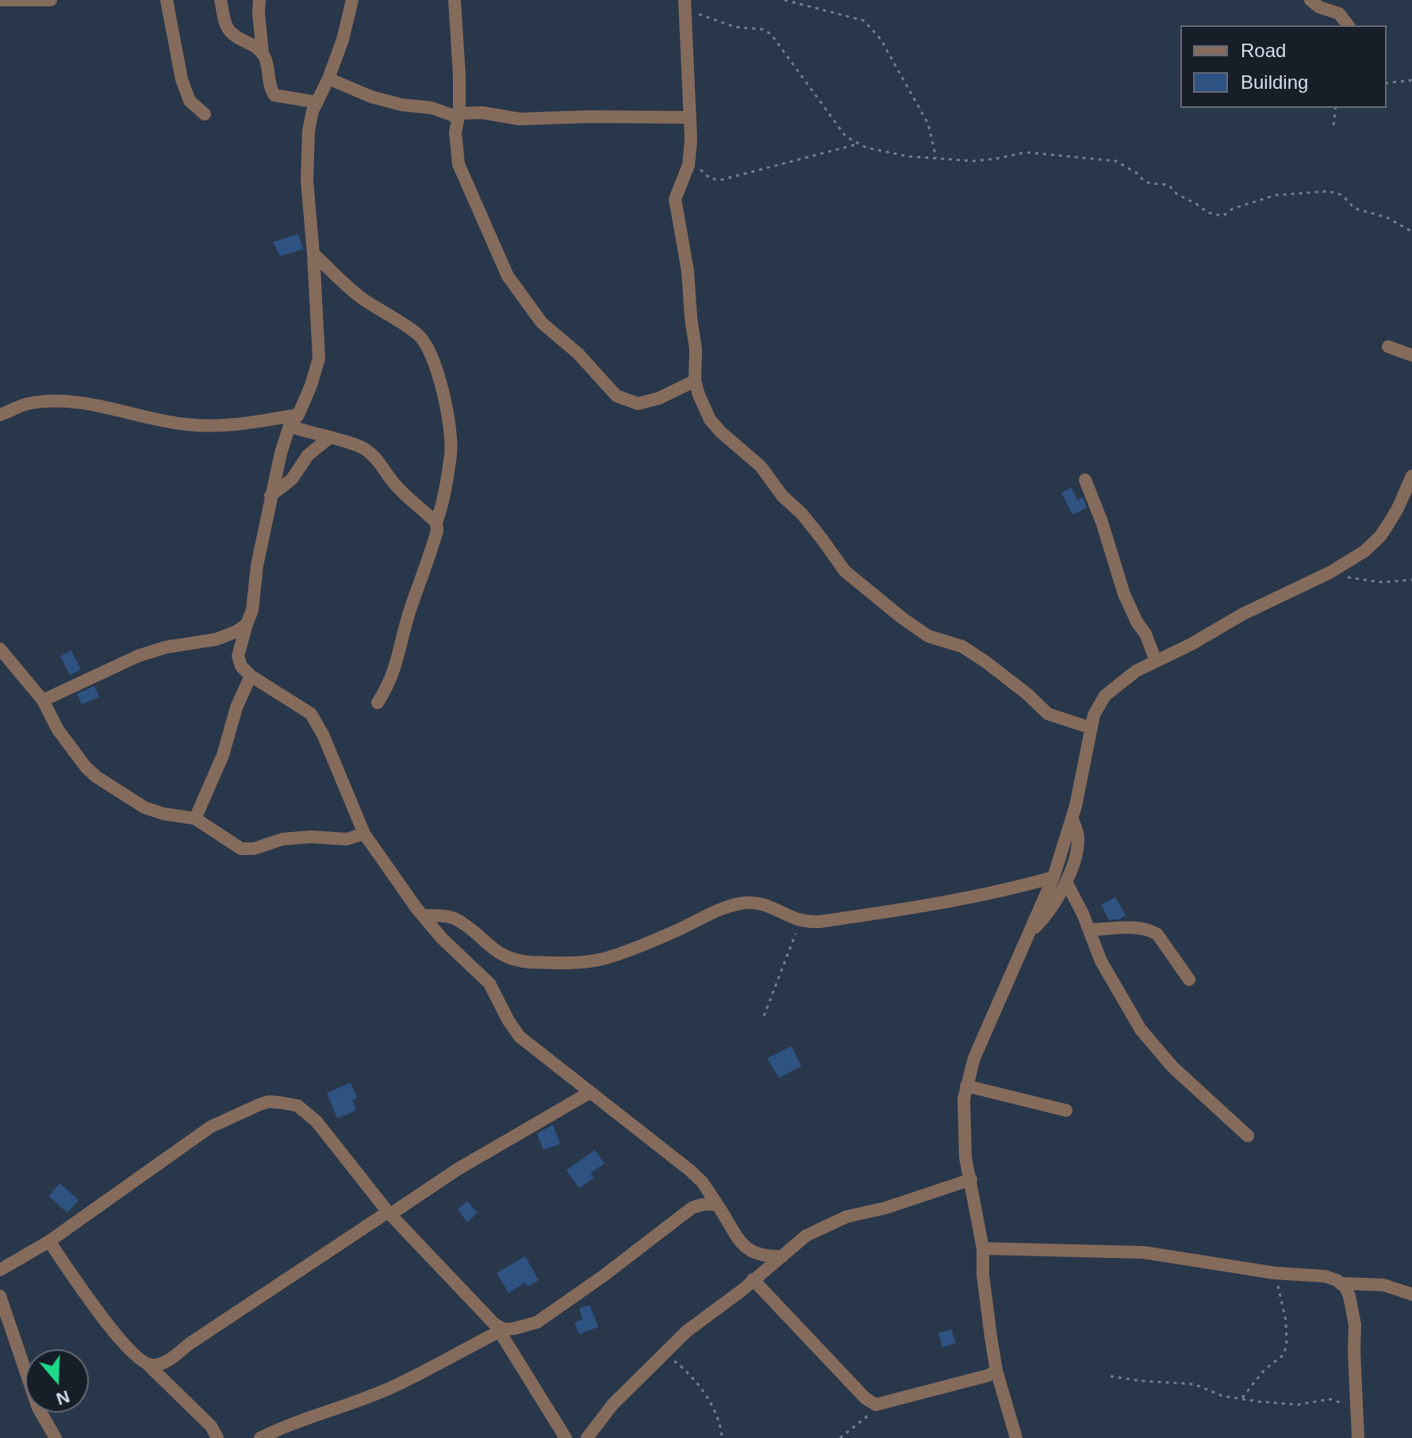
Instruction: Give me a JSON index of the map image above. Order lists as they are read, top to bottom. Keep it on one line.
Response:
{"legend":["Road","Building"],"north":"bottom"}
